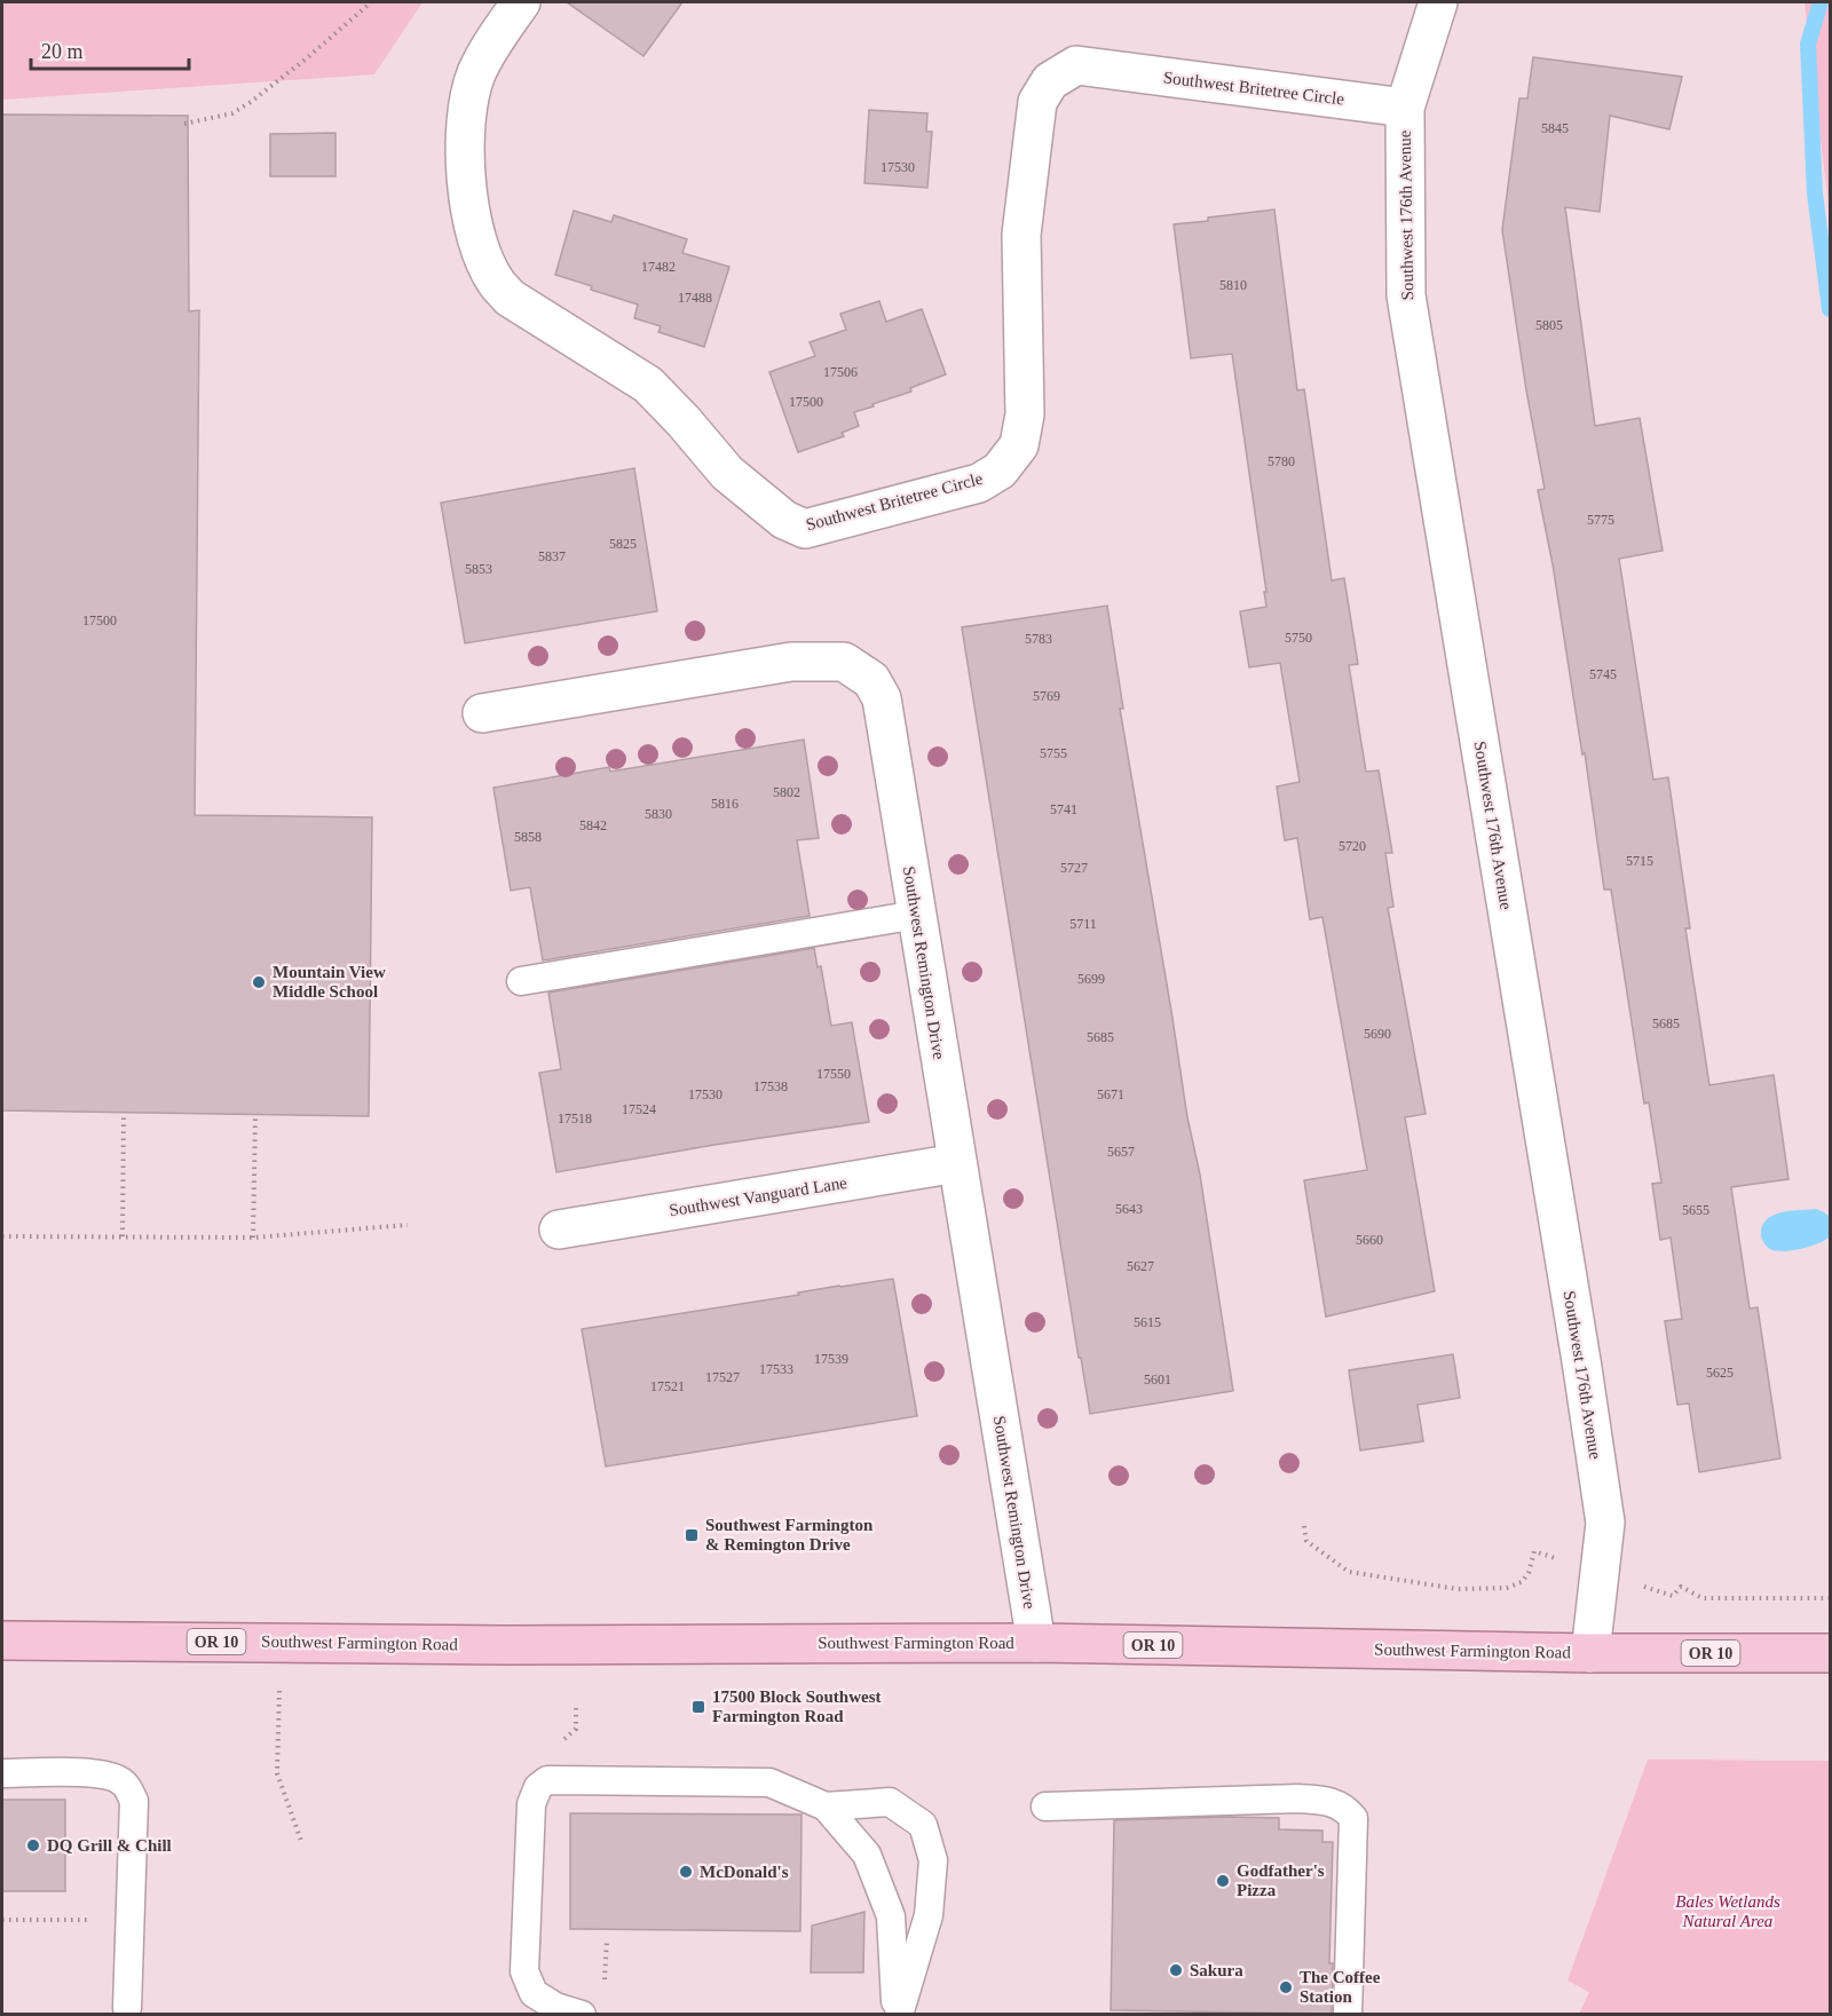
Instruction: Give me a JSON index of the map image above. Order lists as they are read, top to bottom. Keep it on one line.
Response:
{"streets":{"main road":["OR 10","Southwest Farmington Road"],"street":["Southwest Britetree Circle","Southwest 176th Avenue","Southwest Remington Drive","Southwest Vanguard Lane"]},"crossings":[["Southwest Britetree Circle","Southwest 176th Avenue"],["Southwest 176th Avenue","Southwest Farmington Road"],["Southwest Remington Drive","Southwest Vanguard Lane"],["Southwest Remington Drive","Southwest Farmington Road"]],"parks":["Bales Wetlands Natural Area"],"places":{"other":["Mountain View Middle School","DQ Grill & Chill","McDonald's","Godfather's Pizza","Sakura","The Coffee Station"],"transit":["Southwest Farmington & Remington Drive","17500 Block Southwest Farmington Road"]},"house_numbers":["5845","17530","17482","5810","17488","5805","17506","17500","5780","5775","5825","5837","5853","17500","5750","5783","5745","5769","5755","5802","5816","5741","5830","5842","5858","5720","5715","5727","5711","5699","5685","5690","5685","17550","17538","17530","5671","17524","17518","5657","5643","5655","5660","5627","5615","17539","17533","5625","17527","5601","17521"],"scale_bar":"20 m"}
